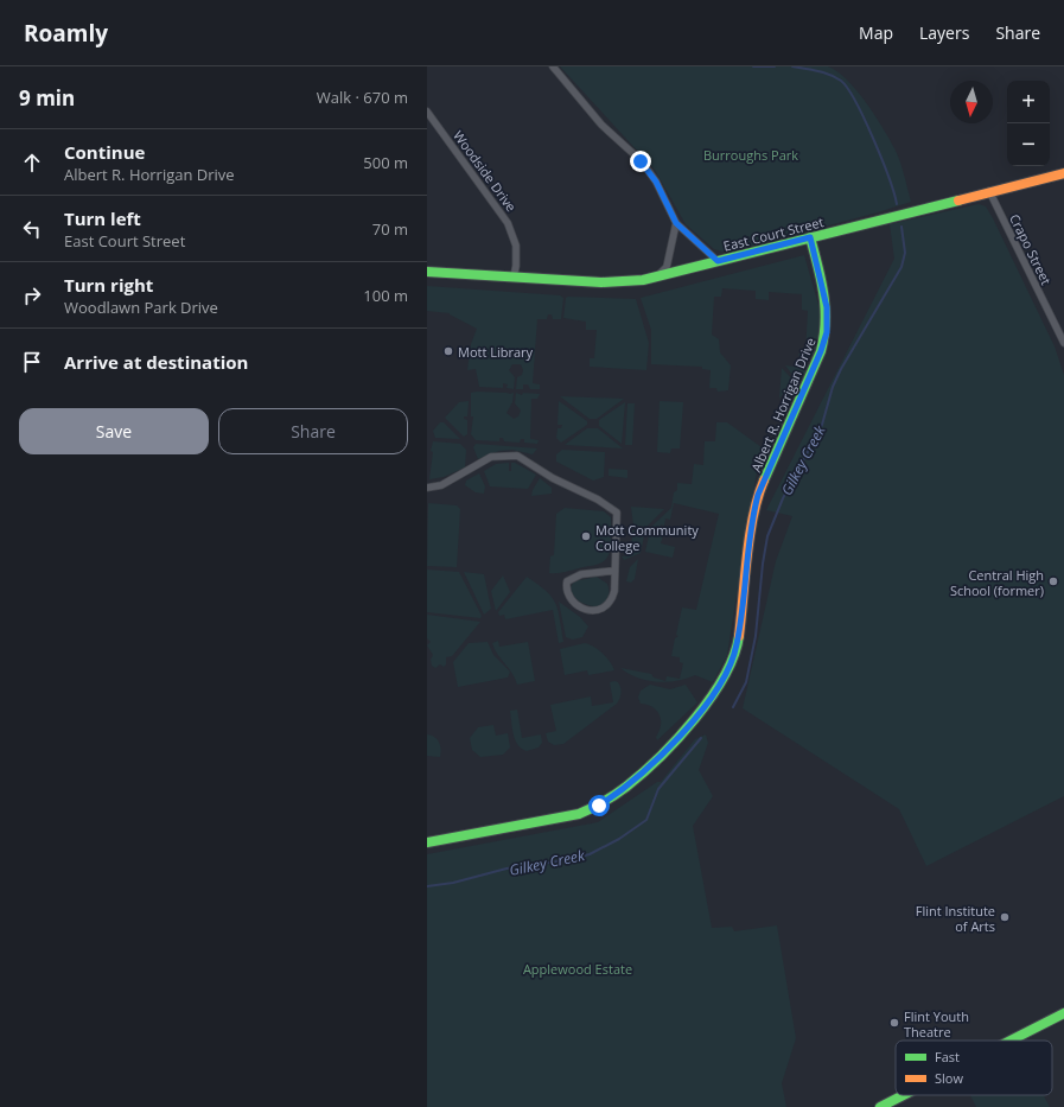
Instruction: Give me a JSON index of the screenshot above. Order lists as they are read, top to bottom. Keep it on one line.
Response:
{"streets":{"street":["Woodside Drive","East Court Street","Crapo Street","Albert R. Horrigan Drive"]},"crossings":[["Woodside Drive","East Court Street"],["East Court Street","Crapo Street"],["East Court Street","Albert R. Horrigan Drive"]],"water":["Gilkey Creek"],"parks":["Burroughs Park","Applewood Estate"],"places":["Mott Library","Mott Community College","Central High School (former)","Flint Institute of Arts","Flint Youth Theatre"],"legend":["Fast","Slow"],"north":"bottom","page":{"header":"Roamly","nav":["Map","Layers","Share"],"heading":["9 min","Walk · 670 m"],"map_buttons":["+","−"],"list":[["Continue","Albert R. Horrigan Drive","500 m"],["Turn left","East Court Street","70 m"],["Turn right","Woodlawn Park Drive","100 m"],"Arrive at destination"],"buttons":["Save","Share"]}}
